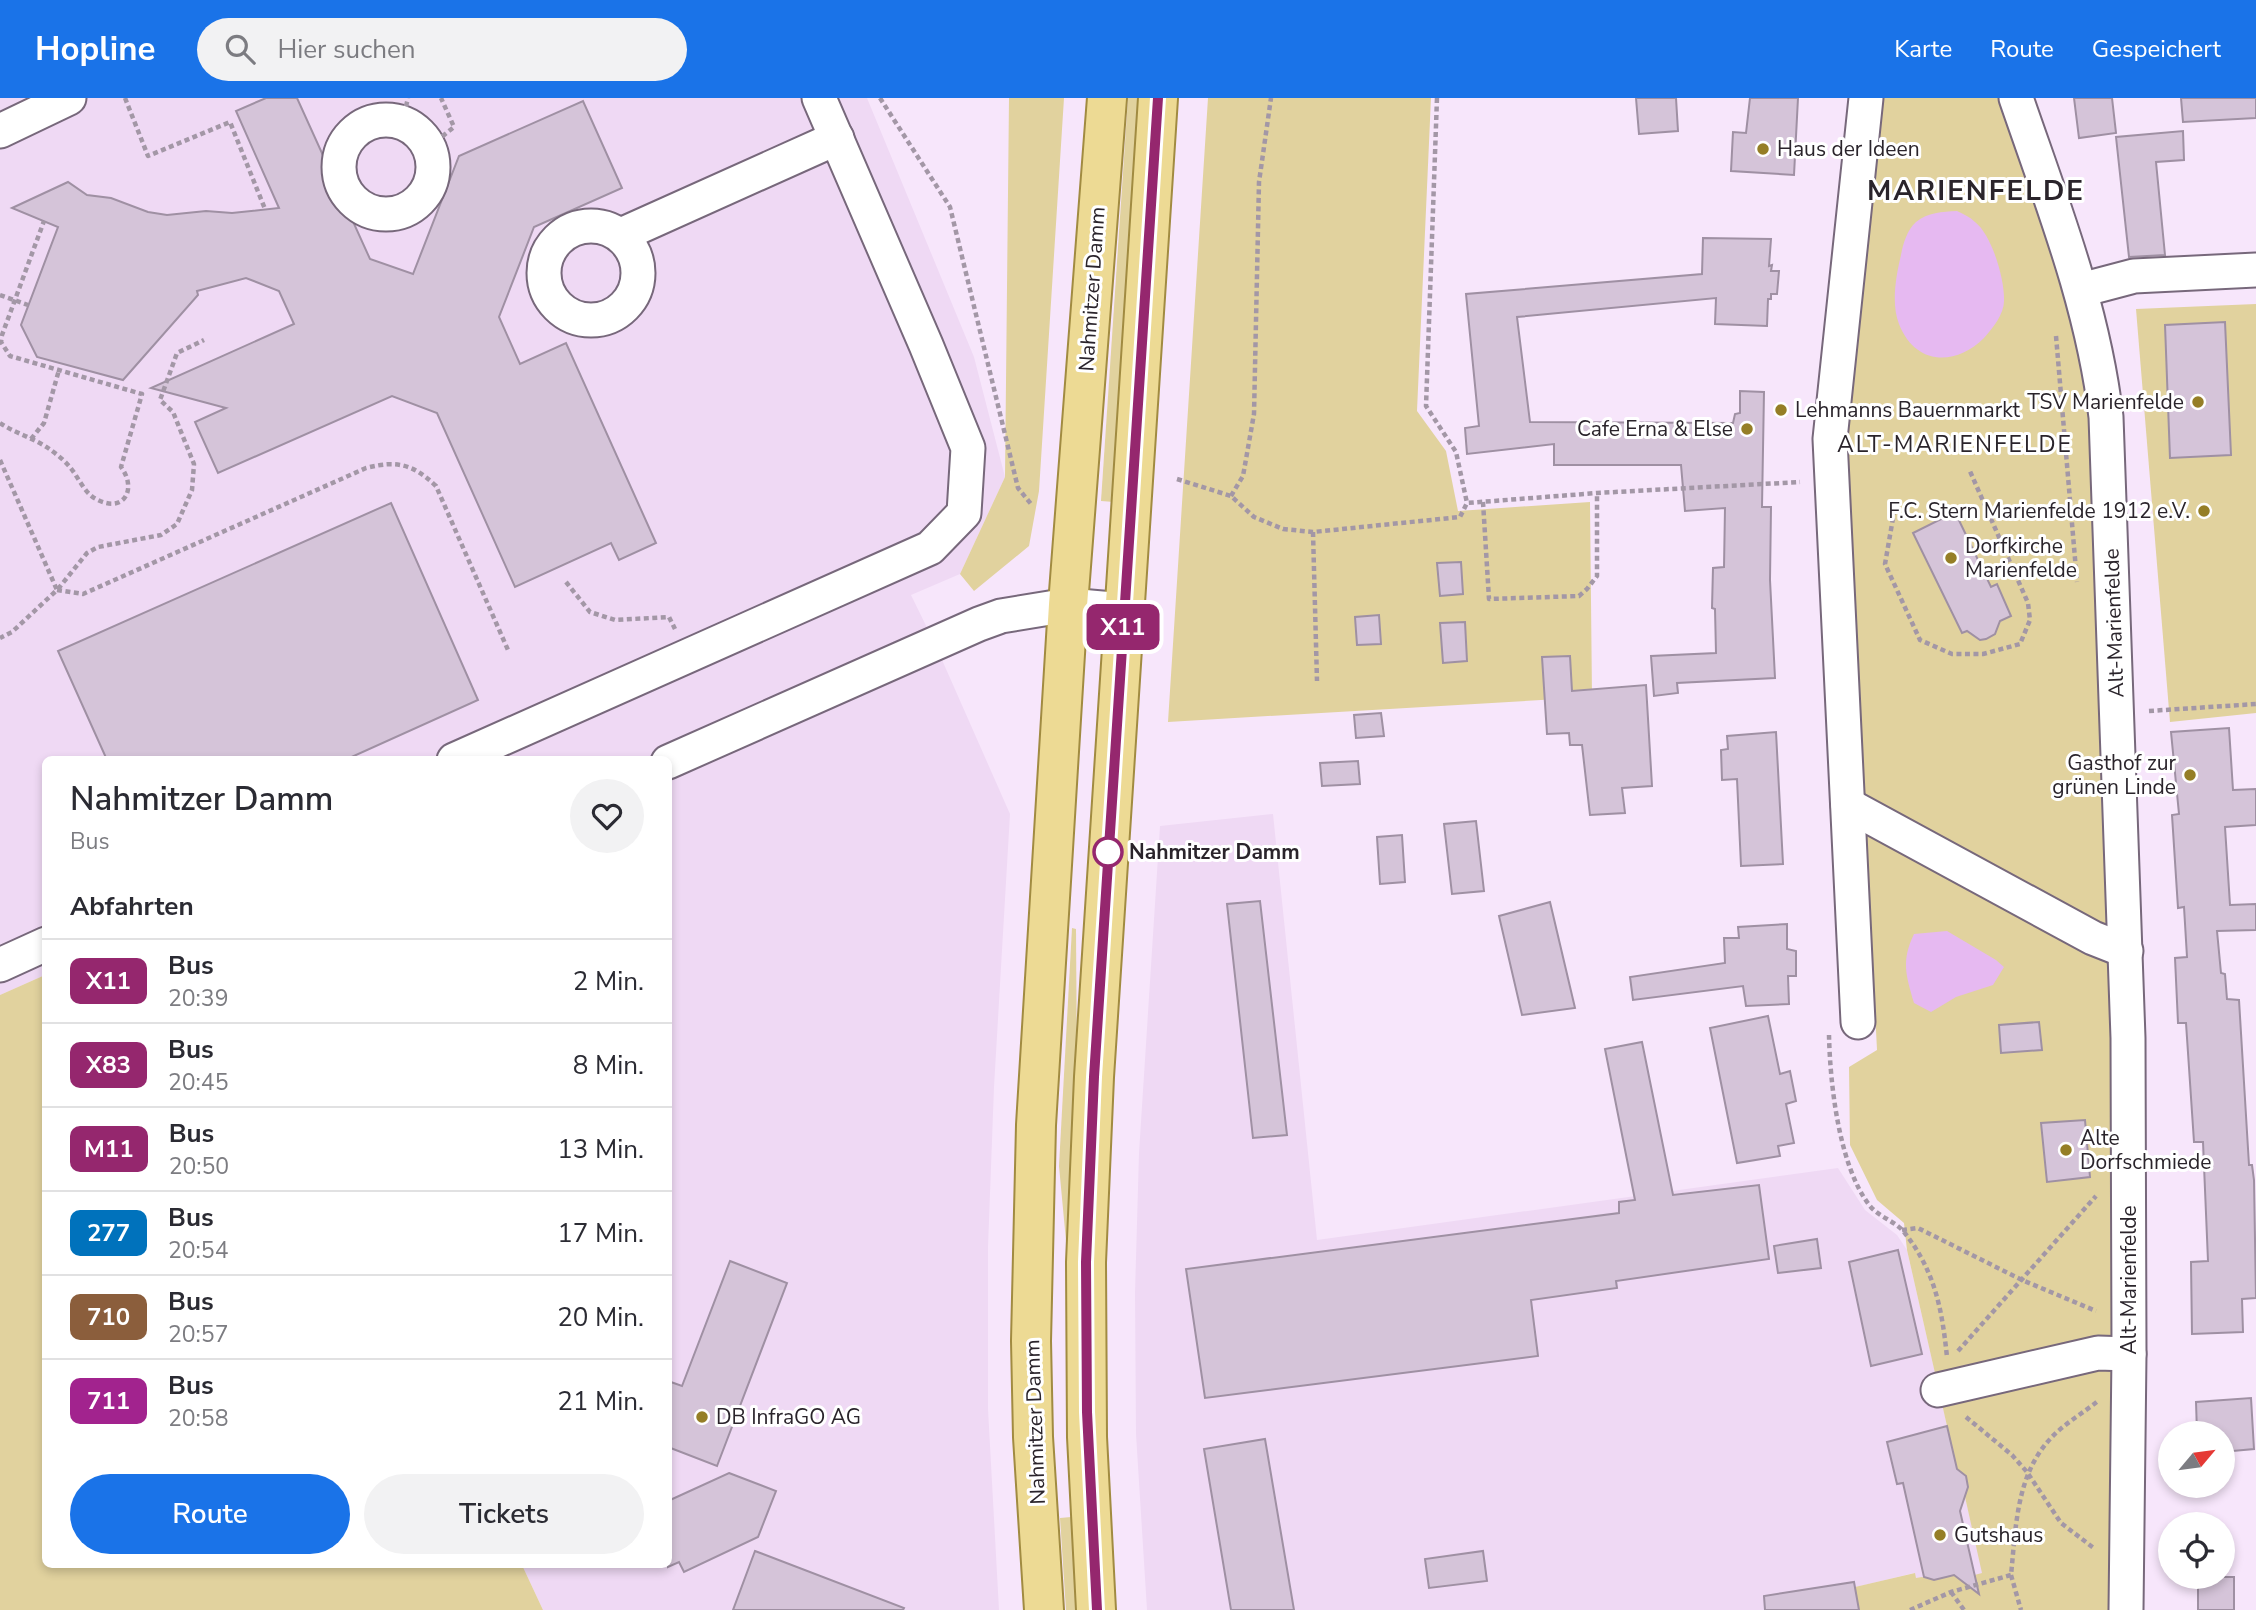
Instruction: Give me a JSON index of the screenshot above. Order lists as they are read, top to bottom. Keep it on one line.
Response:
{"streets":{"main road":["Nahmitzer Damm"],"street":["Alt-Marienfelde"]},"districts":["MARIENFELDE","ALT-MARIENFELDE"],"places":["Haus der Ideen","TSV Marienfelde","Lehmanns Bauernmarkt","Cafe Erna & Else","F.C. Stern Marienfelde 1912 e.V.","Dorfkirche Marienfelde","Gasthof zur grünen Linde","Nahmitzer Damm","Alte Dorfschmiede","DB InfraGO AG","Gutshaus"],"lines":["bus line X11"],"north":"top right","page":{"header":"Hopline","search":"Hier suchen","nav":["Karte","Route","Gespeichert"],"on_map":"X11","heading":[["Nahmitzer Damm","Bus"],"Abfahrten"],"list":[{"mark":"X11","name":"Bus","note":"20:39","value":"2 Min."},{"mark":"X83","name":"Bus","note":"20:45","value":"8 Min."},{"mark":"M11","name":"Bus","note":"20:50","value":"13 Min."},{"mark":"277","name":"Bus","note":"20:54","value":"17 Min."},{"mark":"710","name":"Bus","note":"20:57","value":"20 Min."},{"mark":"711","name":"Bus","note":"20:58","value":"21 Min."}],"buttons":["Route","Tickets"]}}
